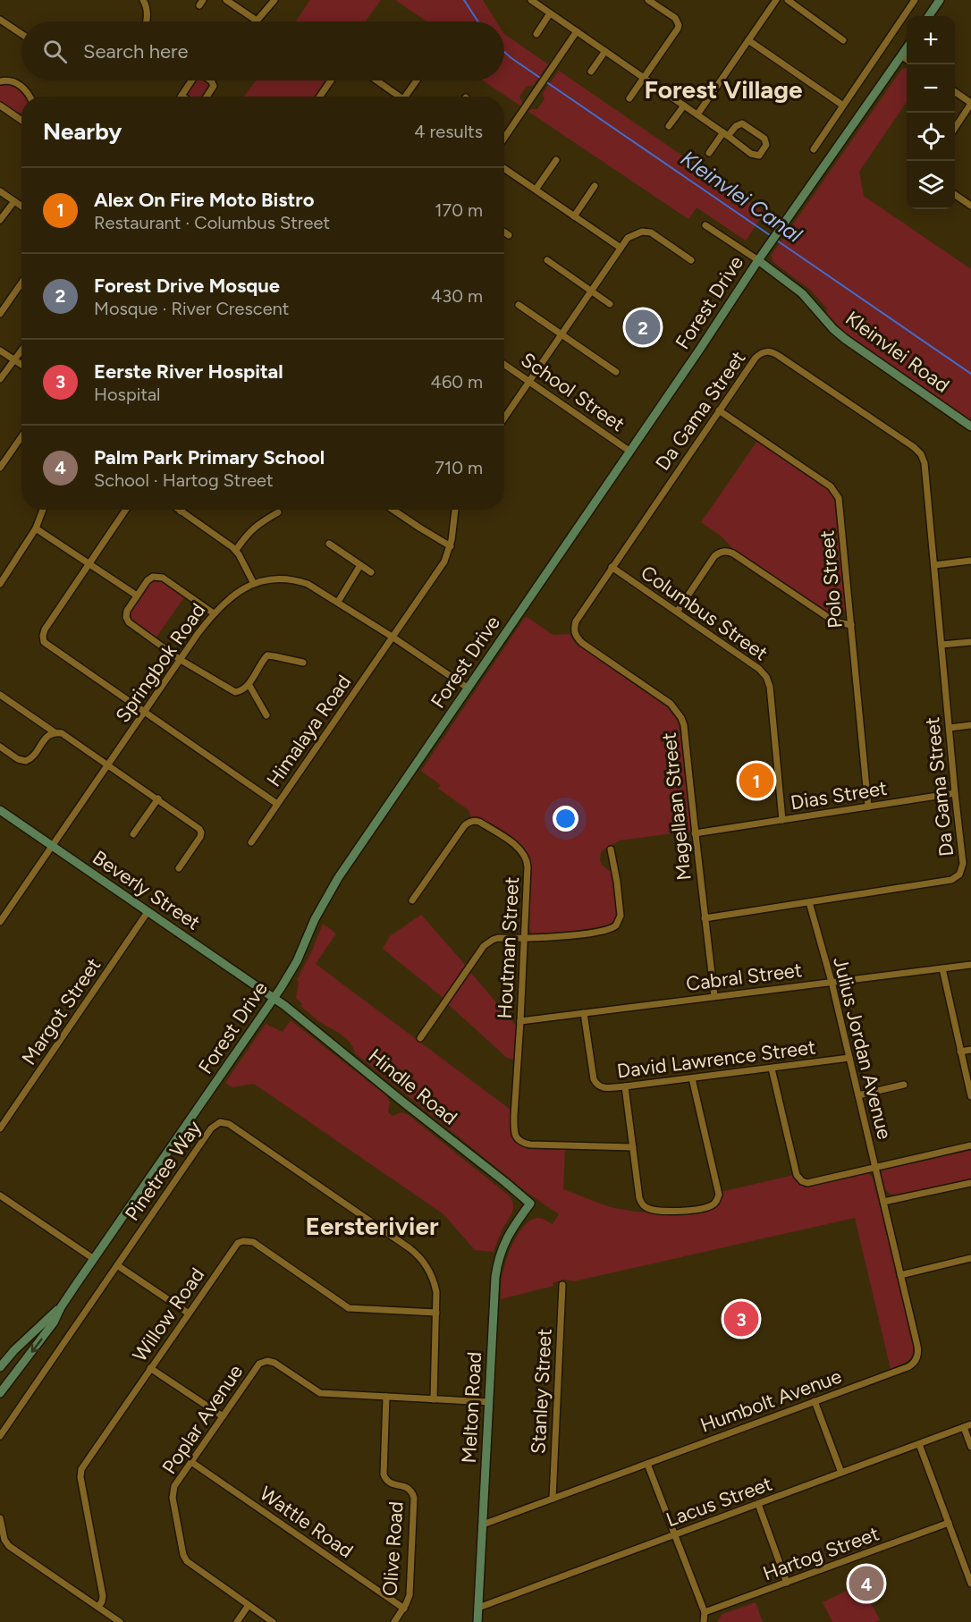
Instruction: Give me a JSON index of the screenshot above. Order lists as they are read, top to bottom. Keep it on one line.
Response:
{"streets":{"street":["Forest Drive","Kleinvlei Road","School Street","Da Gama Street","Polo Street","Columbus Street","Springbok Road","Himalaya Road","Dias Street","Magellaan Street","Beverly Street","Houtman Street","Cabral Street","Margot Street","Julius Jordan Avenue","David Lawrence Street","Hindle Road","Pinetree Way","Willow Road","Stanley Street","Humbolt Avenue","Melton Road","Poplar Avenue","Lacus Street","Wattle Road","Olive Road","Hartog Street"]},"crossings":[["Forest Drive","Kleinvlei Road"],["Forest Drive","School Street"],["Forest Drive","Springbok Road"],["Forest Drive","Beverly Street"],["Forest Drive","Hindle Road"],["Da Gama Street","Polo Street"],["Da Gama Street","Columbus Street"],["Da Gama Street","Dias Street"],["Da Gama Street","Magellaan Street"],["Da Gama Street","Julius Jordan Avenue"],["Polo Street","Dias Street"],["Columbus Street","Dias Street"],["Springbok Road","Himalaya Road"],["Springbok Road","Beverly Street"],["Dias Street","Magellaan Street"],["Magellaan Street","Cabral Street"],["Beverly Street","Margot Street"],["Beverly Street","Hindle Road"],["Houtman Street","Cabral Street"],["Cabral Street","Julius Jordan Avenue"],["Cabral Street","David Lawrence Street"],["Julius Jordan Avenue","David Lawrence Street"],["Julius Jordan Avenue","Humbolt Avenue"],["Hindle Road","Melton Road"],["Pinetree Way","Willow Road"],["Stanley Street","Humbolt Avenue"],["Humbolt Avenue","Melton Road"],["Melton Road","Poplar Avenue"],["Melton Road","Lacus Street"],["Poplar Avenue","Wattle Road"],["Poplar Avenue","Olive Road"],["Wattle Road","Olive Road"]],"districts":["Forest Village","Eersterivier"],"water":["Kleinvlei Canal"],"page":{"map_buttons":["+","−"],"search":"Search here","heading":["Nearby","4 results"],"list":[{"mark":"1","name":"Alex On Fire Moto Bistro","note":"Restaurant · Columbus Street","value":"170 m"},{"mark":"2","name":"Forest Drive Mosque","note":"Mosque · River Crescent","value":"430 m"},{"mark":"3","name":"Eerste River Hospital","note":"Hospital","value":"460 m"},{"mark":"4","name":"Palm Park Primary School","note":"School · Hartog Street","value":"710 m"}],"pins":["2","1","3","4"]}}
